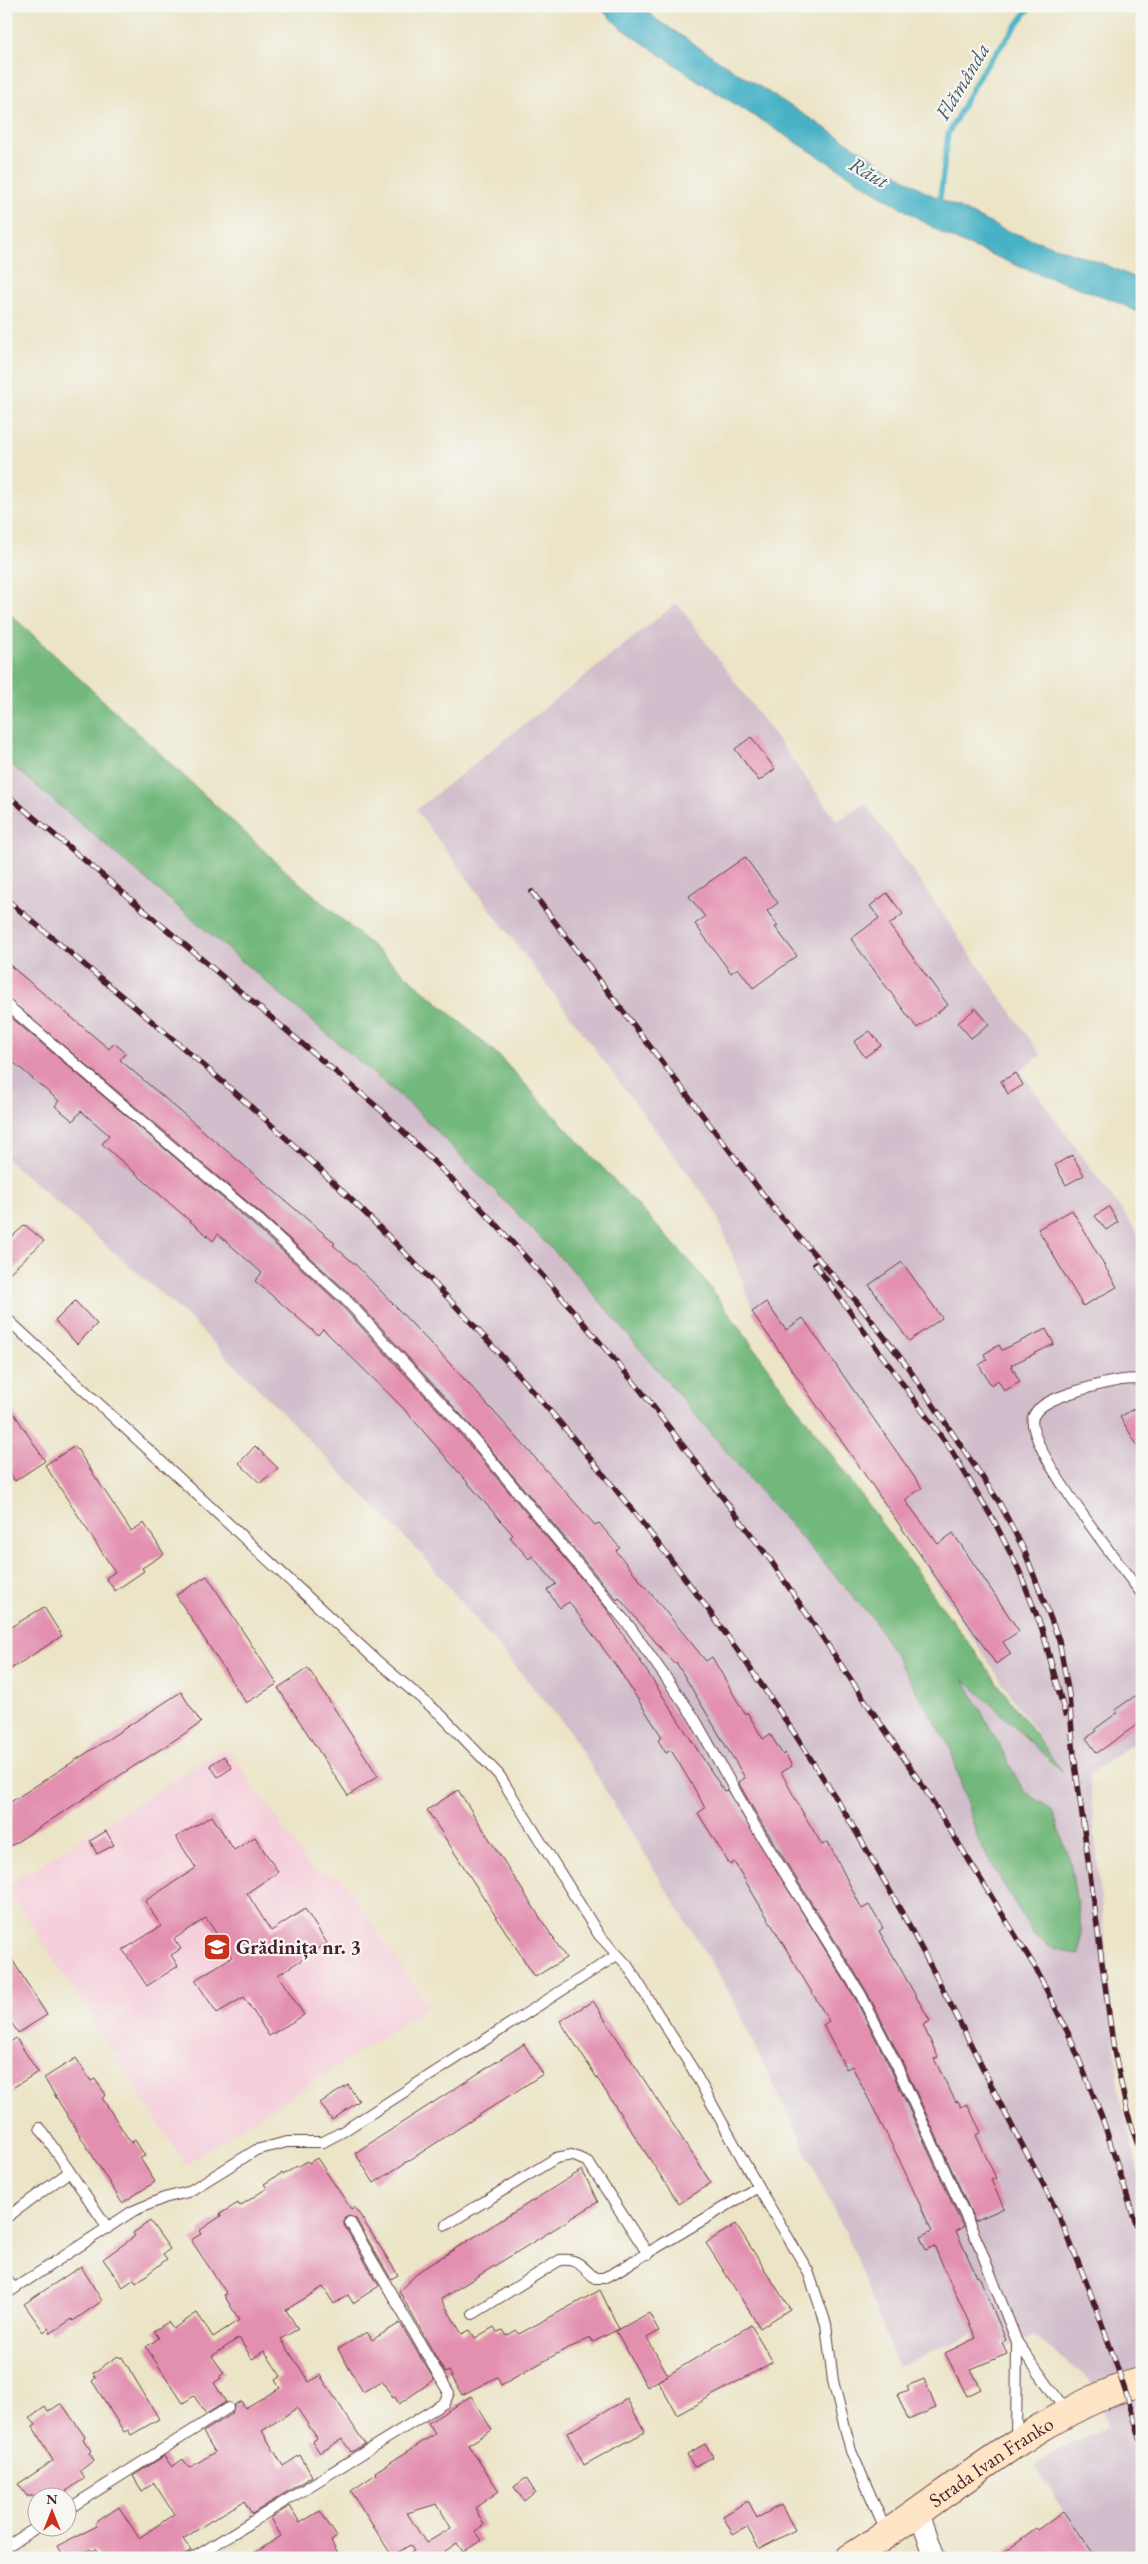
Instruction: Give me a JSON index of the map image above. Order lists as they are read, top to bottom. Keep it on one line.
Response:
{"streets":{"main road":["Strada Ivan Franko"]},"water":["Flămânda","Răut"],"places":{"school or university":["Grădinița nr. 3"]},"north":"top"}
